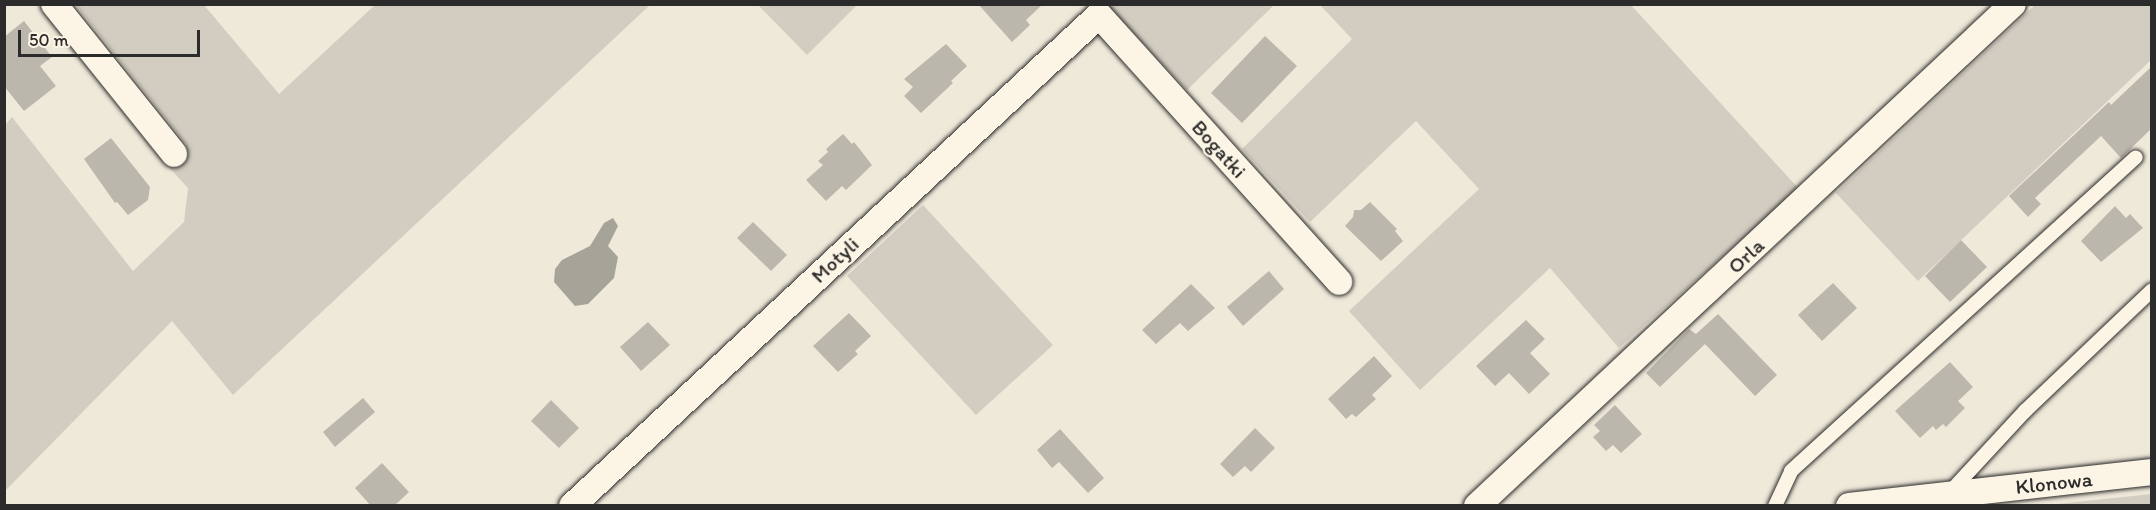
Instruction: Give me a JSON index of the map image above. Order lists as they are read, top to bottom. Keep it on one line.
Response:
{"streets":{"street":["Bogatki","Orla","Motyli","Klonowa"]},"crossings":[["Bogatki","Motyli"]],"scale_bar":"50 m"}
